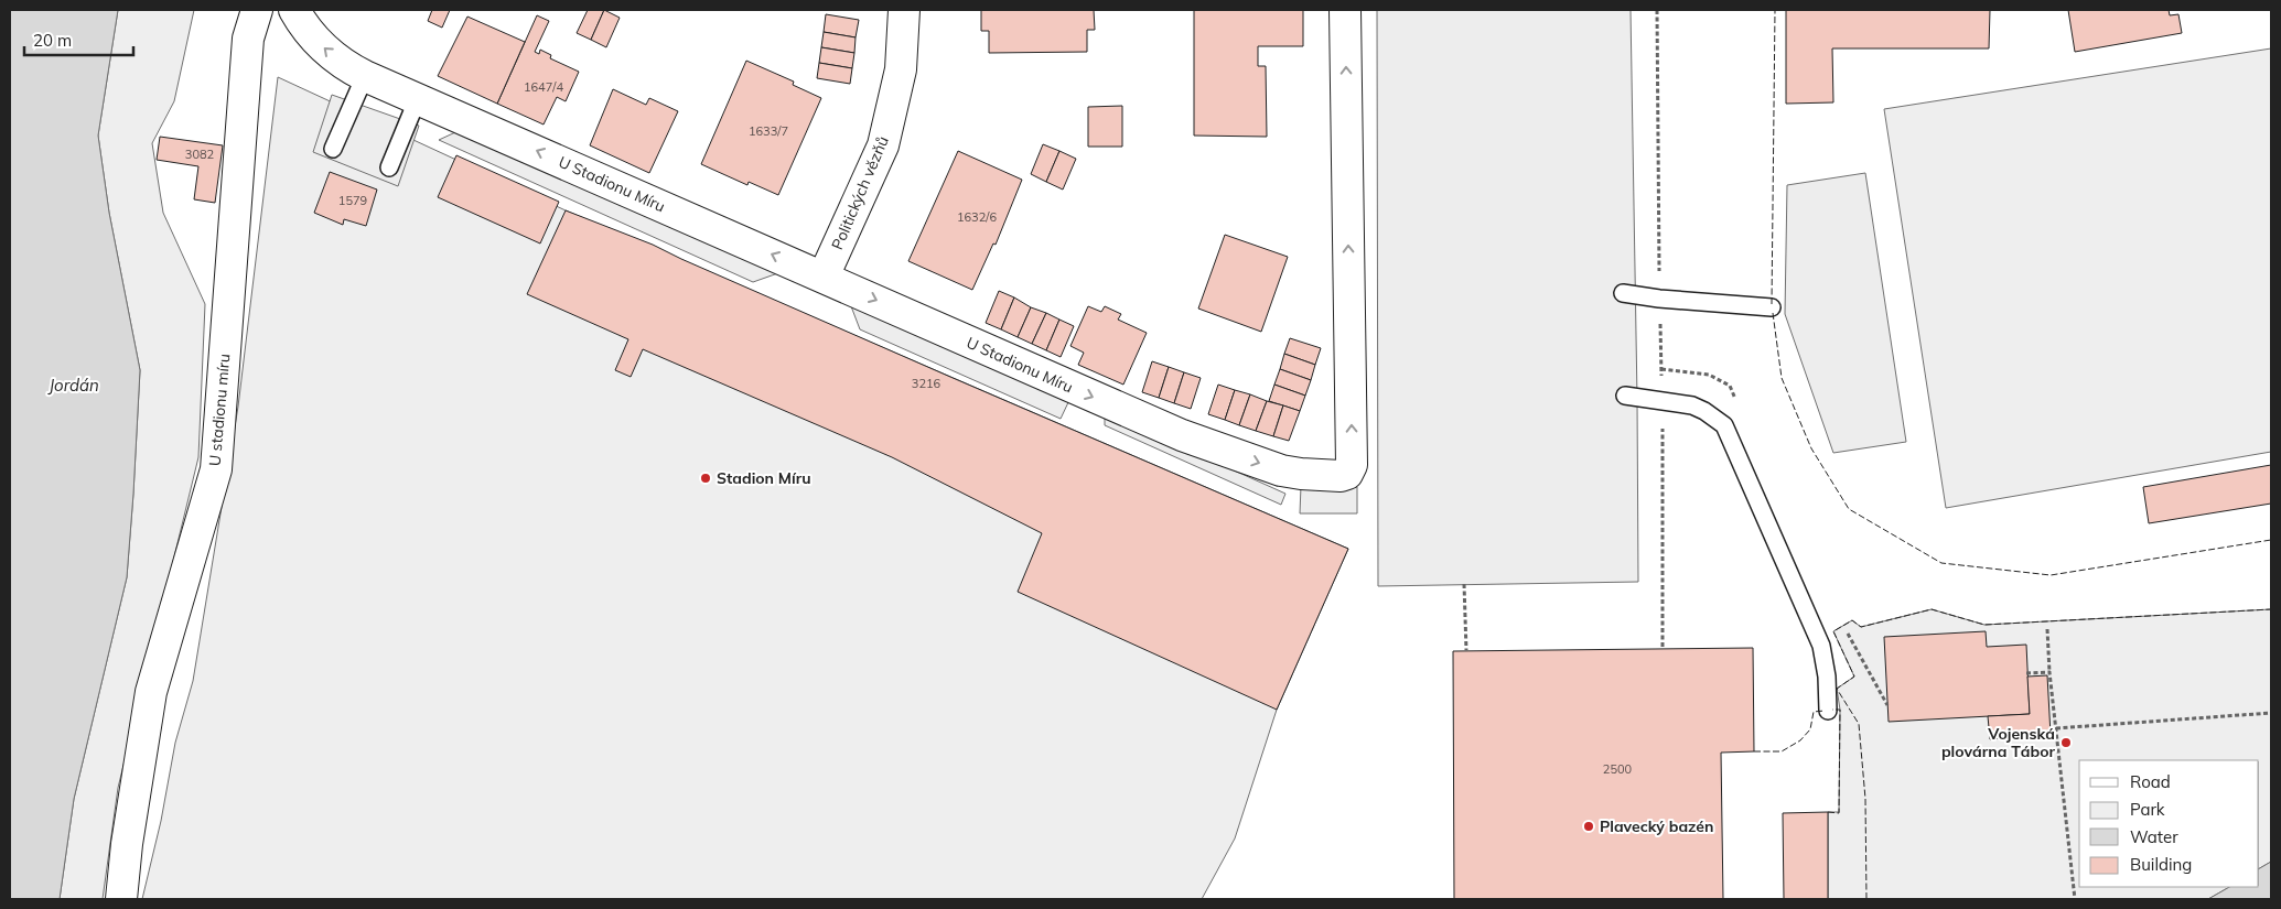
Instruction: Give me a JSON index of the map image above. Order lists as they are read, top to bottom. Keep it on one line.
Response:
{"streets":{"street":["U Stadionu Míru","Politických vězňů","U stadionu míru"]},"crossings":[["U Stadionu Míru","Politických vězňů"]],"water":["Jordán"],"places":["Stadion Míru","Vojenská plovárna Tábor","Plavecký bazén"],"house_numbers":["1647/4","1633/7","3082","1579","1632/6","3216","2500"],"legend":["Road","Park","Water","Building"],"scale_bar":"20 m"}
